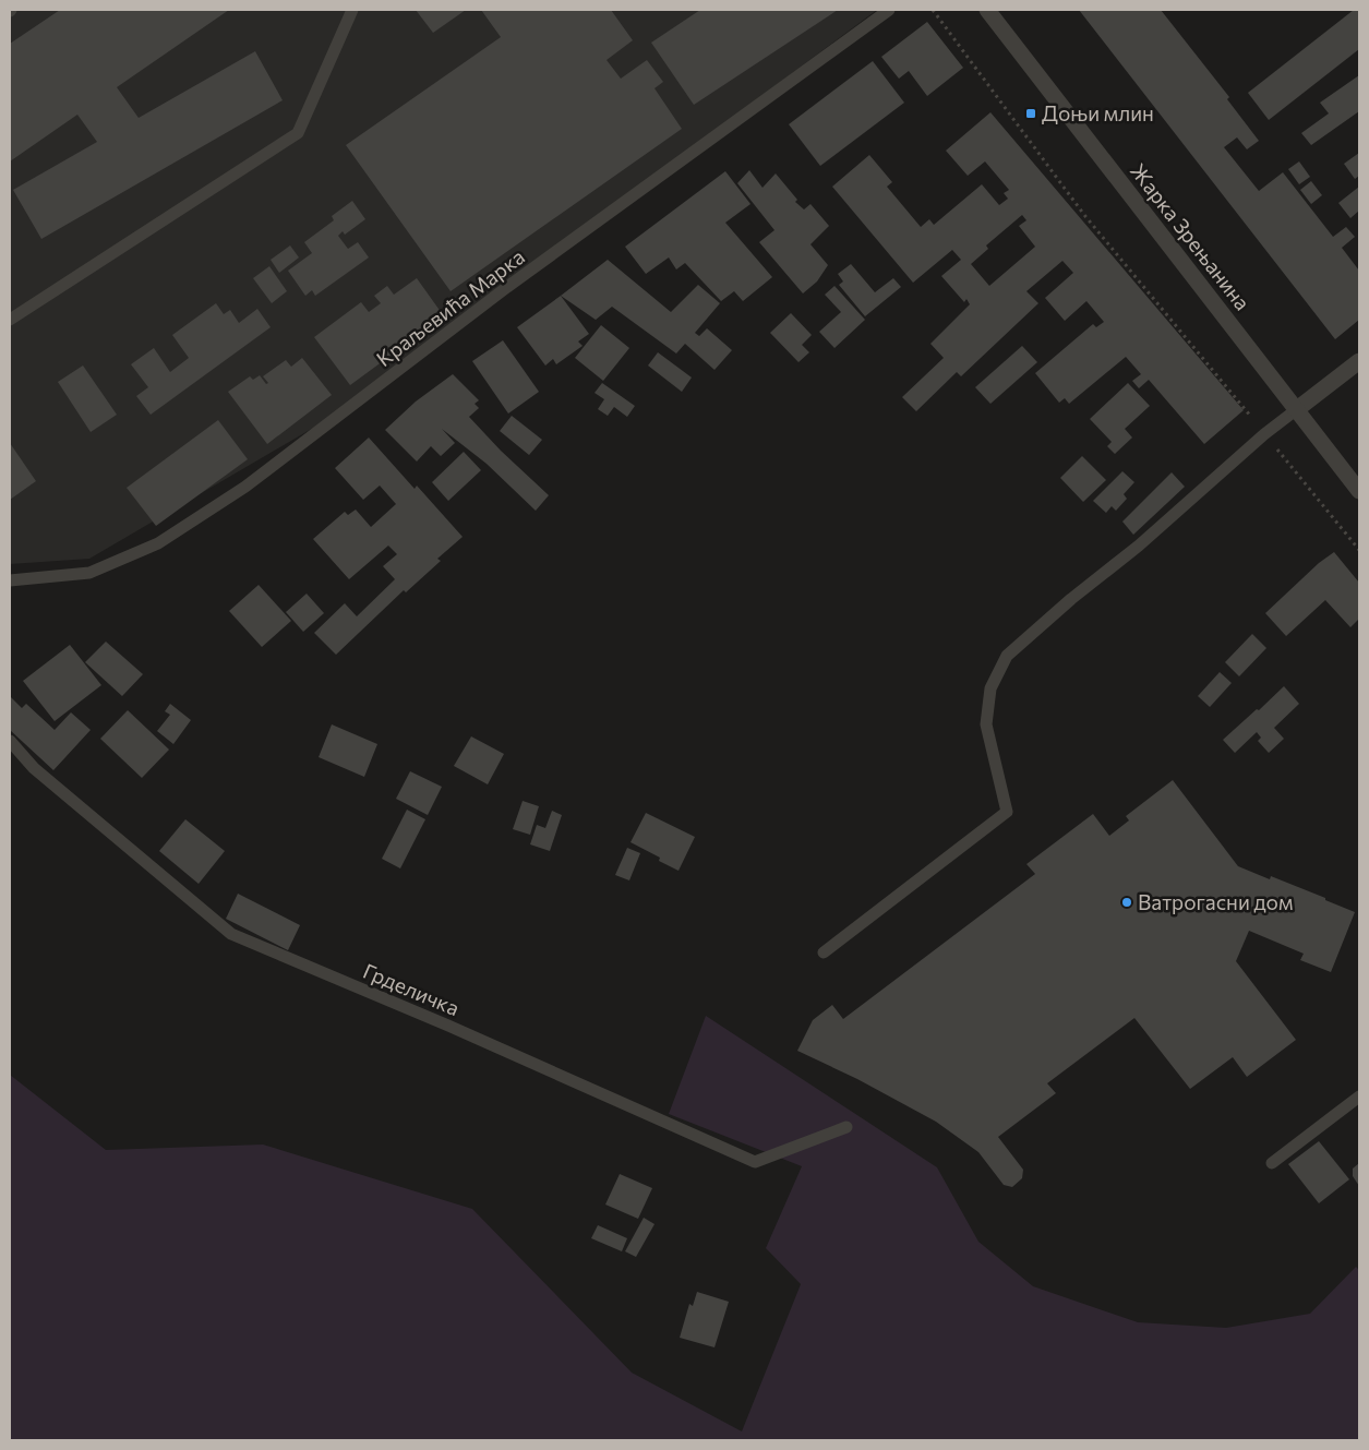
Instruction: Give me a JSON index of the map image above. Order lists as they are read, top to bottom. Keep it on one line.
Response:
{"streets":{"street":["Жарка Зрењанина"],"lane":["Краљевића Марка","Грделичка"]},"places":{"transit":["Доњи млин"],"other":["Ватрогасни дом"]}}
